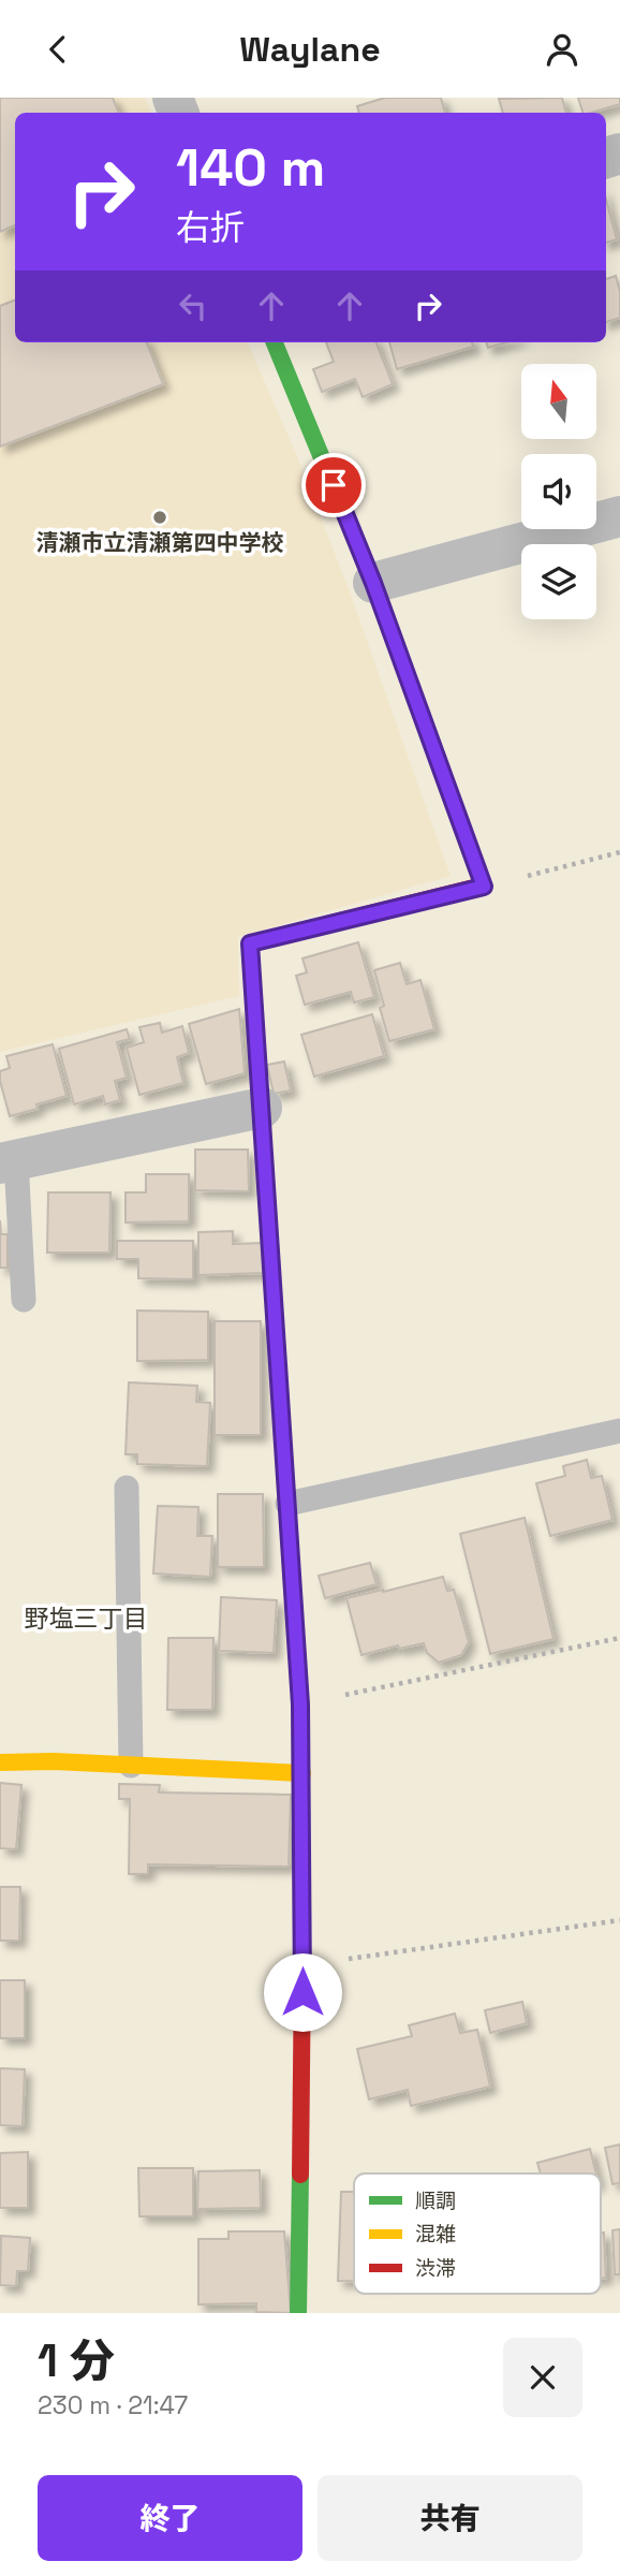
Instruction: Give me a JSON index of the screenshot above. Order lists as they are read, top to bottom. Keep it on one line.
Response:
{"districts":["野塩三丁目"],"places":["清瀬市立清瀬第四中学校"],"legend":["順調","混雑","渋滞"],"north":"top","page":{"header":"Waylane","turn":["140 m","右折"],"heading":["1 分","230 m · 21:47"],"buttons":["終了","共有"]}}
